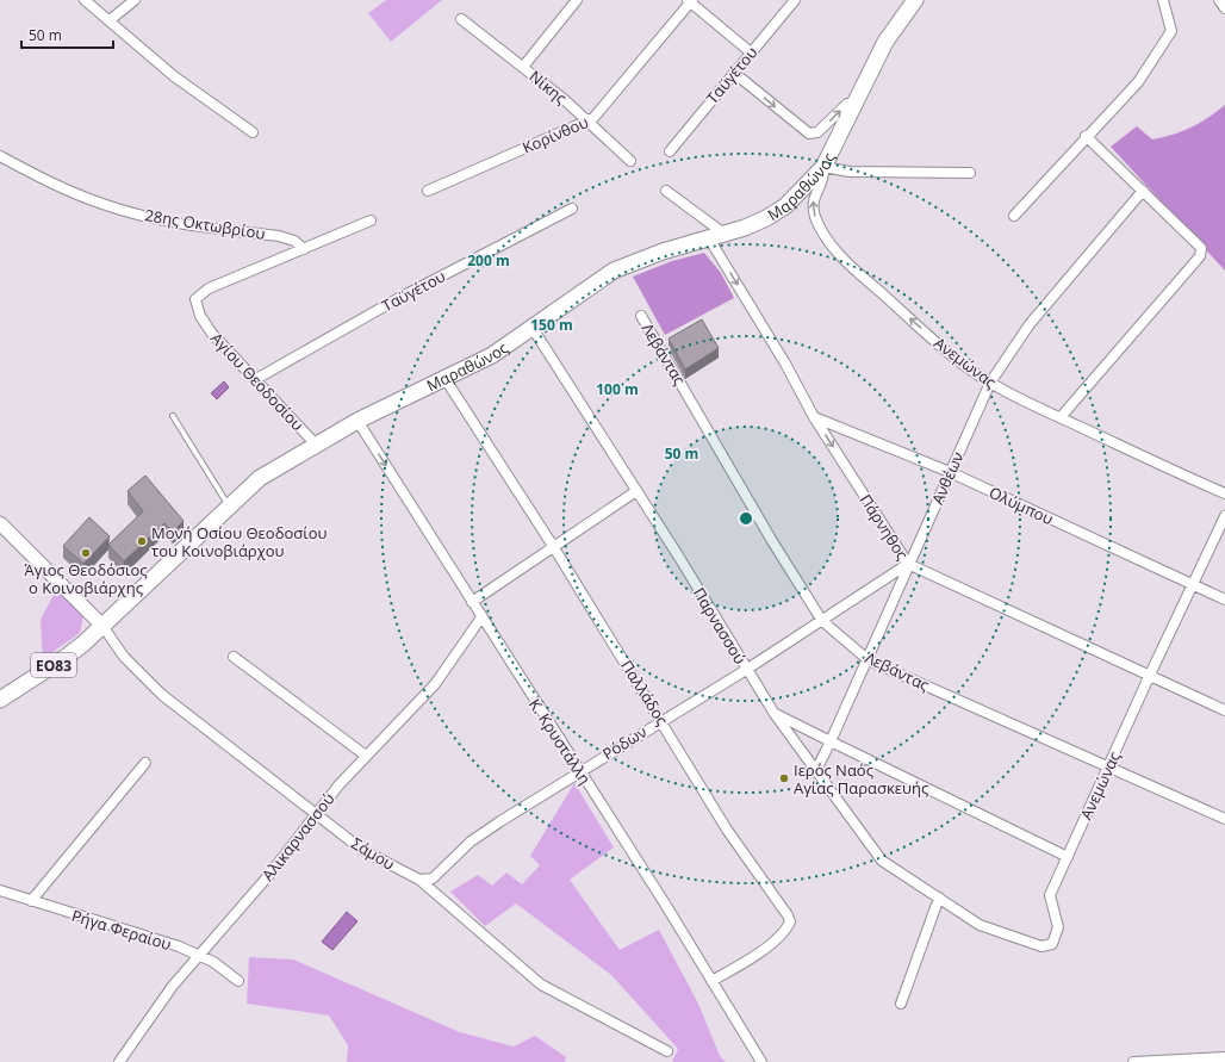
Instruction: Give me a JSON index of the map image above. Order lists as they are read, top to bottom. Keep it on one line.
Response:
{"streets":{"main road":["Μαραθώνος","ΕΟ83"],"street":["Ταϋγέτου","Νίκης","Κορίνθου","28ης Οκτωβρίου","Λεβάντας","Ανεμώνας","Αγίου Θεοδοσίου","Ανθέων","Ολύμπου","Πάρνηθος","Παρνασσού","Παλλάδος","Κ. Κρυστάλλη","Ρόδων","Αλικαρνασσού","Σάμου","Ρήγα Φεραίου"]},"crossings":[["Ταϋγέτου","Αγίου Θεοδοσίου"],["Νίκης","Κορίνθου"],["Μαραθώνος","Ανεμώνας"],["Μαραθώνος","Αγίου Θεοδοσίου"],["Μαραθώνος","Πάρνηθος"],["Μαραθώνος","Παρνασσού"],["Μαραθώνος","Παλλάδος"],["Μαραθώνος","Κ. Κρυστάλλη"],["Μαραθώνος","Σάμου"],["28ης Οκτωβρίου","Αγίου Θεοδοσίου"],["Λεβάντας","Ανεμώνας"],["Λεβάντας","Ανθέων"],["Λεβάντας","Ρόδων"],["Ανεμώνας","Ανθέων"],["Ανεμώνας","Ολύμπου"],["Ανεμώνας","Πάρνηθος"],["Ανεμώνας","Παρνασσού"],["Ανθέων","Ολύμπου"],["Ανθέων","Πάρνηθος"],["Ανθέων","Παρνασσού"],["Ανθέων","Ρόδων"],["Ολύμπου","Πάρνηθος"],["Πάρνηθος","Ρόδων"],["Παρνασσού","Ρόδων"],["Παλλάδος","Κ. Κρυστάλλη"],["Παλλάδος","Ρόδων"],["Κ. Κρυστάλλη","Ρόδων"],["Κ. Κρυστάλλη","Αλικαρνασσού"],["Ρόδων","Σάμου"],["Αλικαρνασσού","Σάμου"],["Αλικαρνασσού","Ρήγα Φεραίου"]],"one_way":["Πάρνηθος"],"places":["Μονή Οσίου Θεοδοσίου του Κοινοβιάρχου","Άγιος Θεοδόσιος ο Κοινοβιάρχης","Ιερός Ναός Αγίας Παρασκευής"],"scale_bar":"50 m","rings":["200 m","150 m","100 m","50 m"]}
